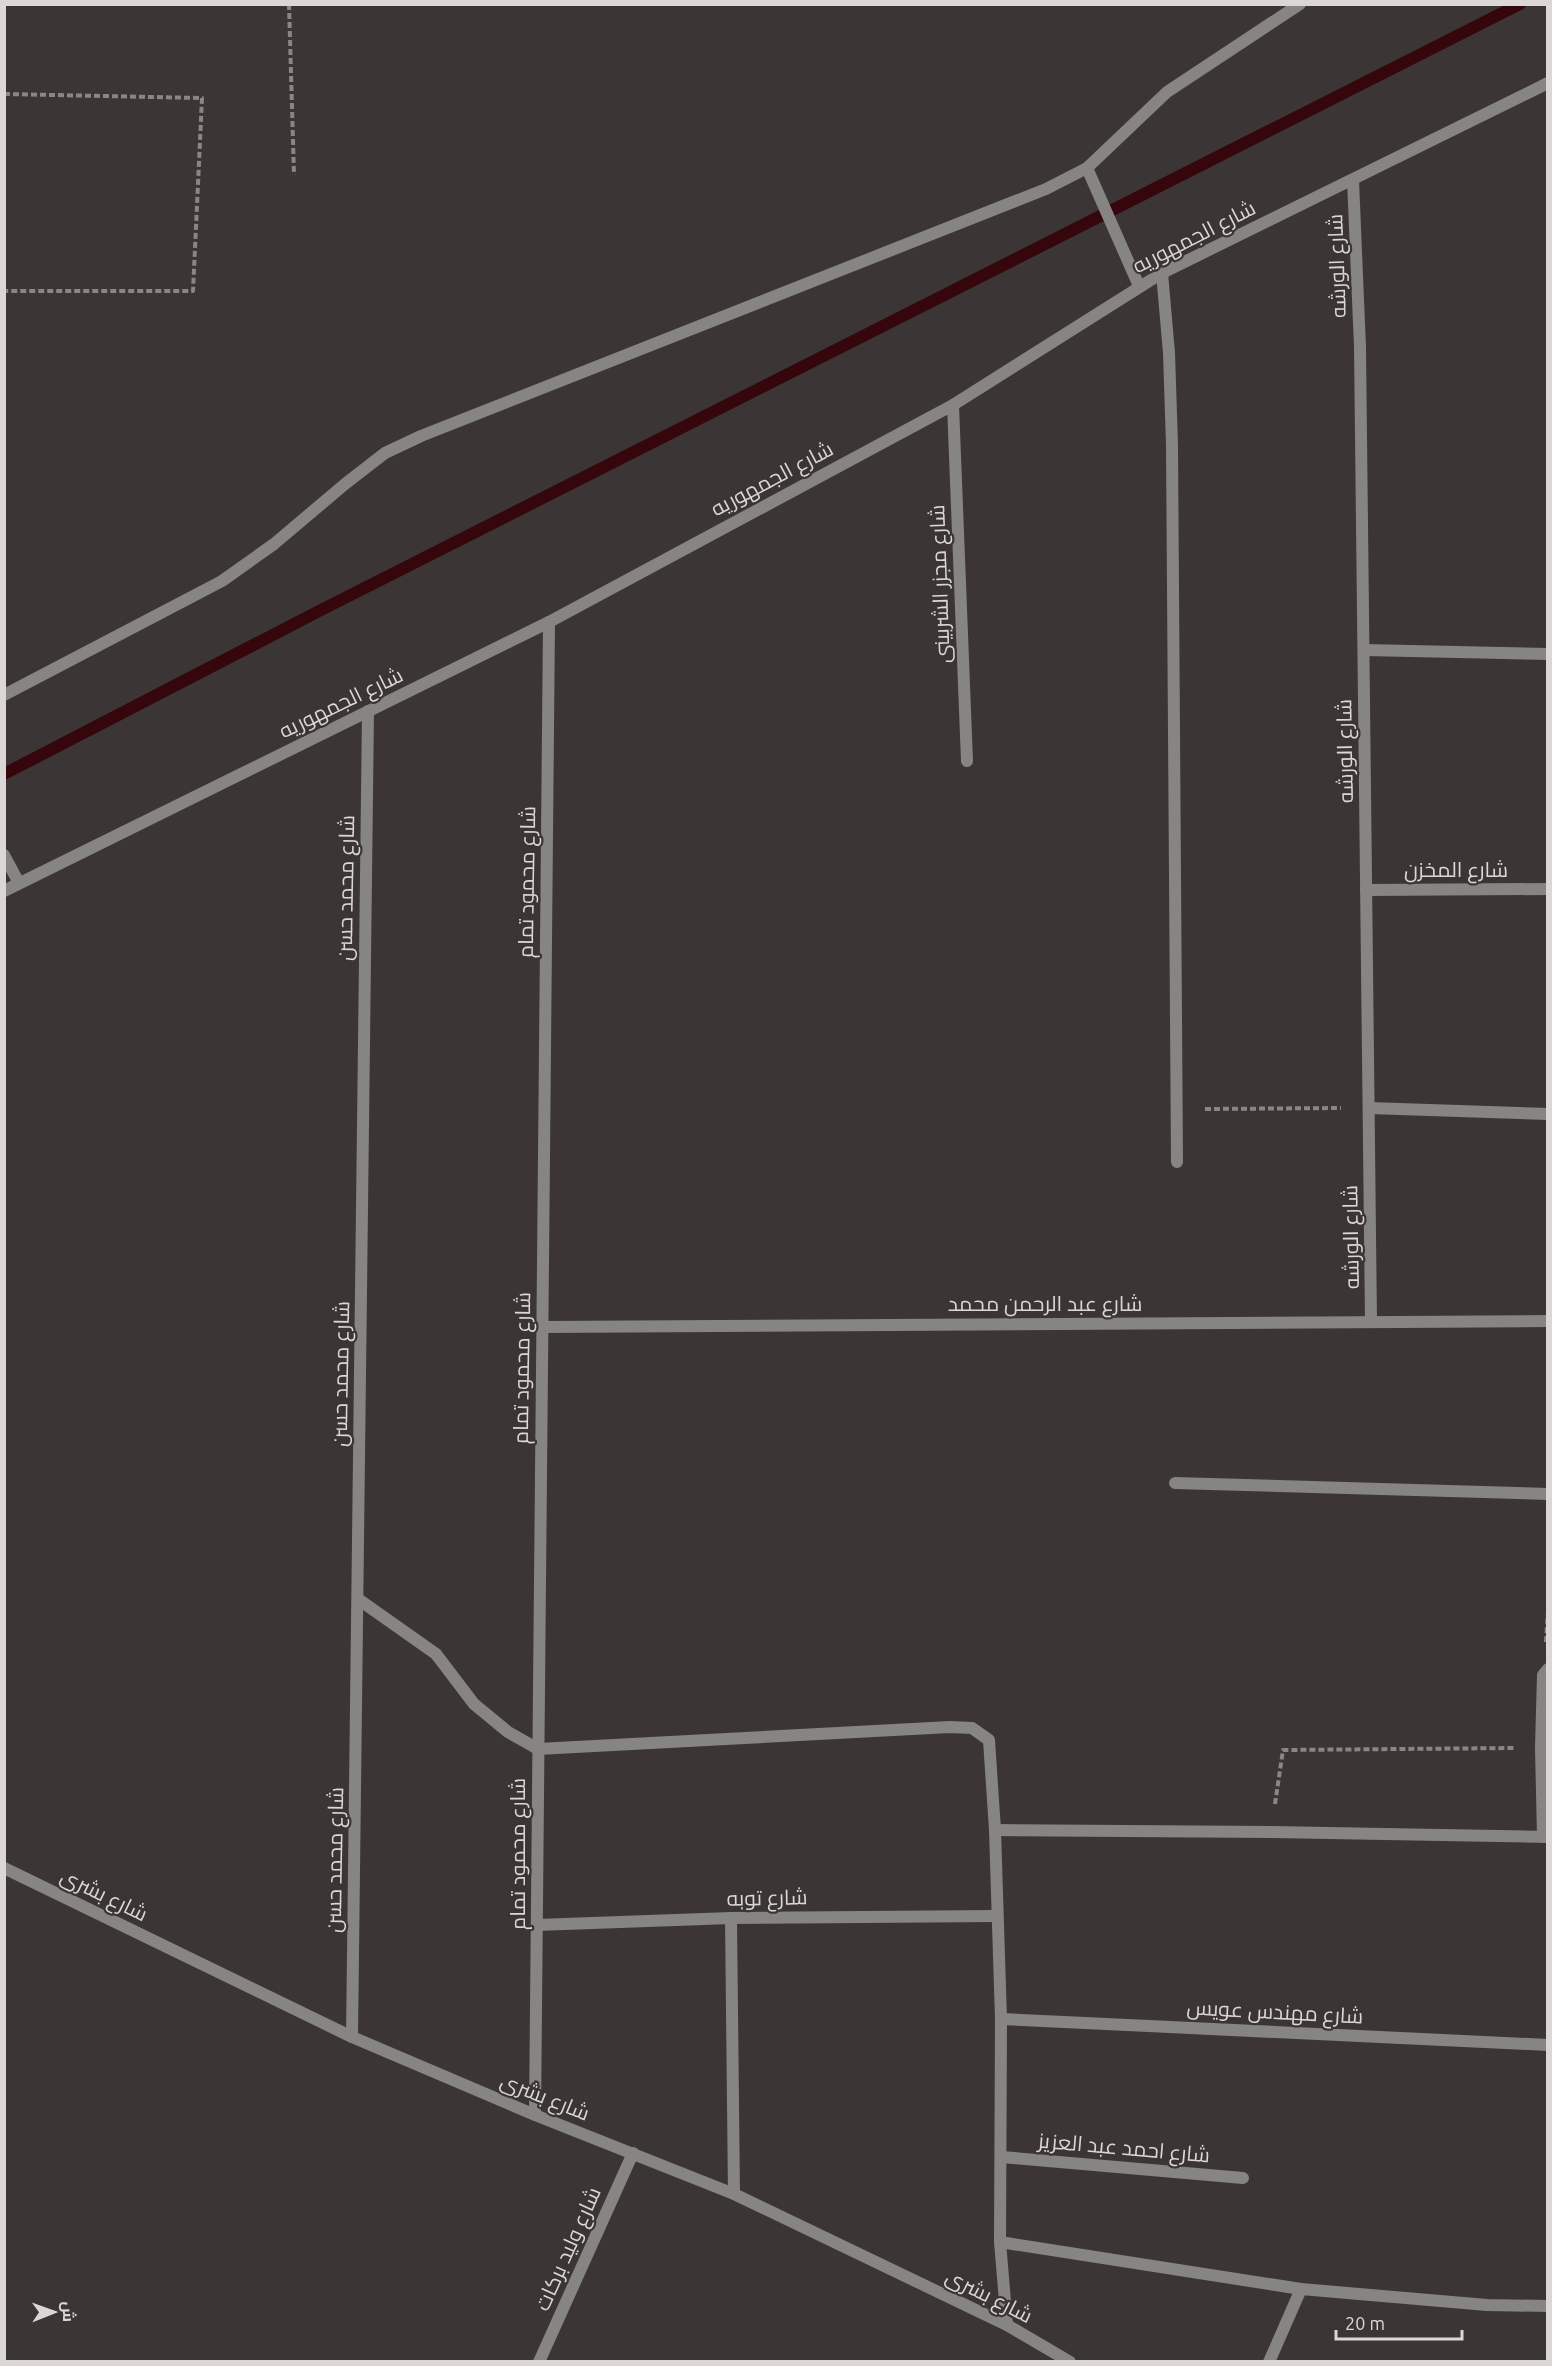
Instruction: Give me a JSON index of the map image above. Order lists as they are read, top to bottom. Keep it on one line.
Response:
{"streets":{"street":["شارع الجمهوريه","شارع الورشه","شارع مجزر الشربينى","شارع المخزن","شارع محمود تمام","شارع محمد حسن","شارع عبد الرحمن محمد","شارع بشرى","شارع توبه","شارع مهندس عويس","شارع احمد عبد العزيز","شارع وليد بركات"]},"crossings":[["شارع الجمهوريه","شارع الورشه"],["شارع الجمهوريه","شارع مجزر الشربينى"],["شارع الجمهوريه","شارع محمود تمام"],["شارع الجمهوريه","شارع محمد حسن"],["شارع الورشه","شارع المخزن"],["شارع الورشه","شارع عبد الرحمن محمد"],["شارع محمود تمام","شارع عبد الرحمن محمد"],["شارع محمود تمام","شارع بشرى"],["شارع محمود تمام","شارع توبه"],["شارع محمد حسن","شارع بشرى"],["شارع بشرى","شارع وليد بركات"]],"scale_bar":"20 m","north":"right"}
